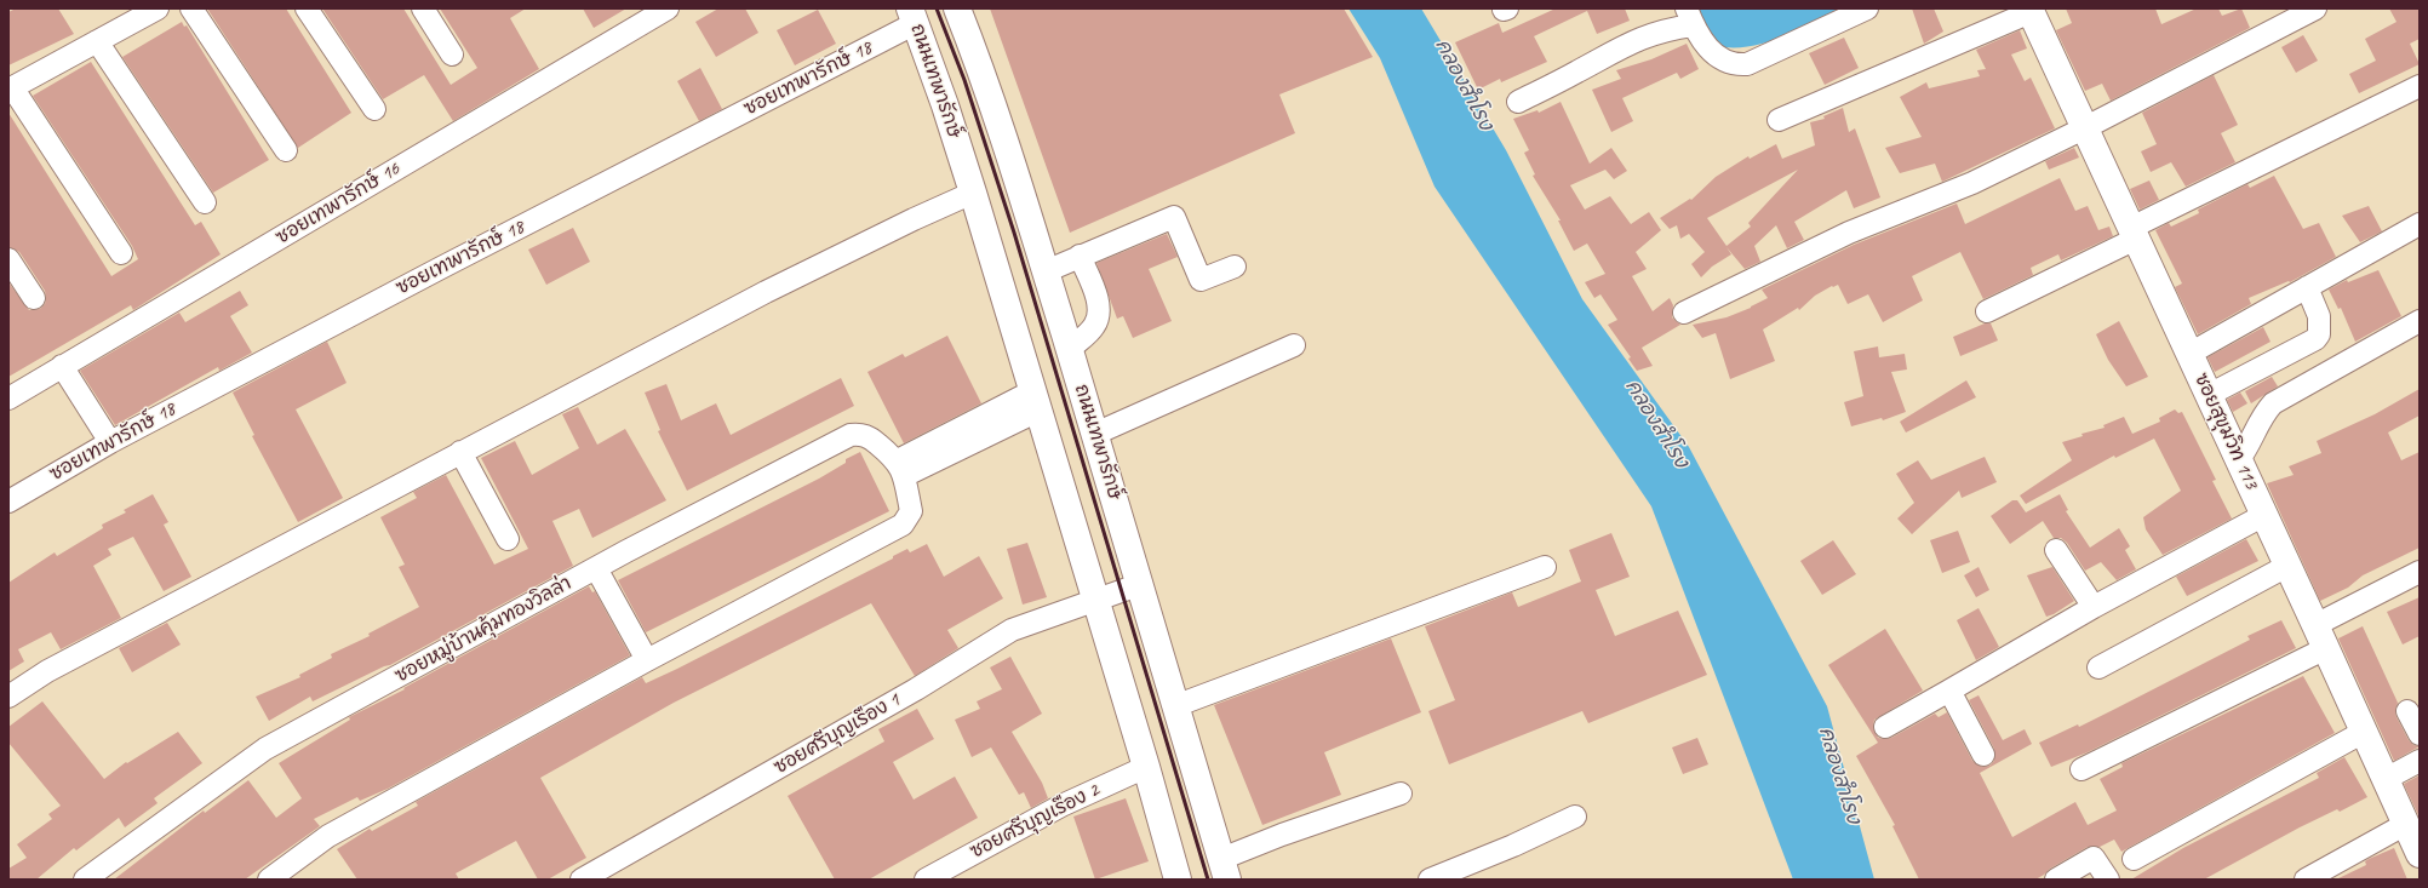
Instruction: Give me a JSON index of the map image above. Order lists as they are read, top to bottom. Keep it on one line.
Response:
{"streets":{"main road":["ถนนเทพารักษ์","ซอยสุขุมวิท 113"],"street":["ซอยเทพารักษ์ 18","ซอยเทพารักษ์ 16","ซอยหมู่บ้านคุ้มทองวิลล่า","ซอยศรีบุญเรือง 1","ซอยศรีบุญเรือง 2"]},"crossings":[["ซอยเทพารักษ์ 18","ถนนเทพารักษ์"],["ถนนเทพารักษ์","ซอยศรีบุญเรือง 1"],["ถนนเทพารักษ์","ซอยศรีบุญเรือง 2"]],"water":["คลองสำโรง"]}
